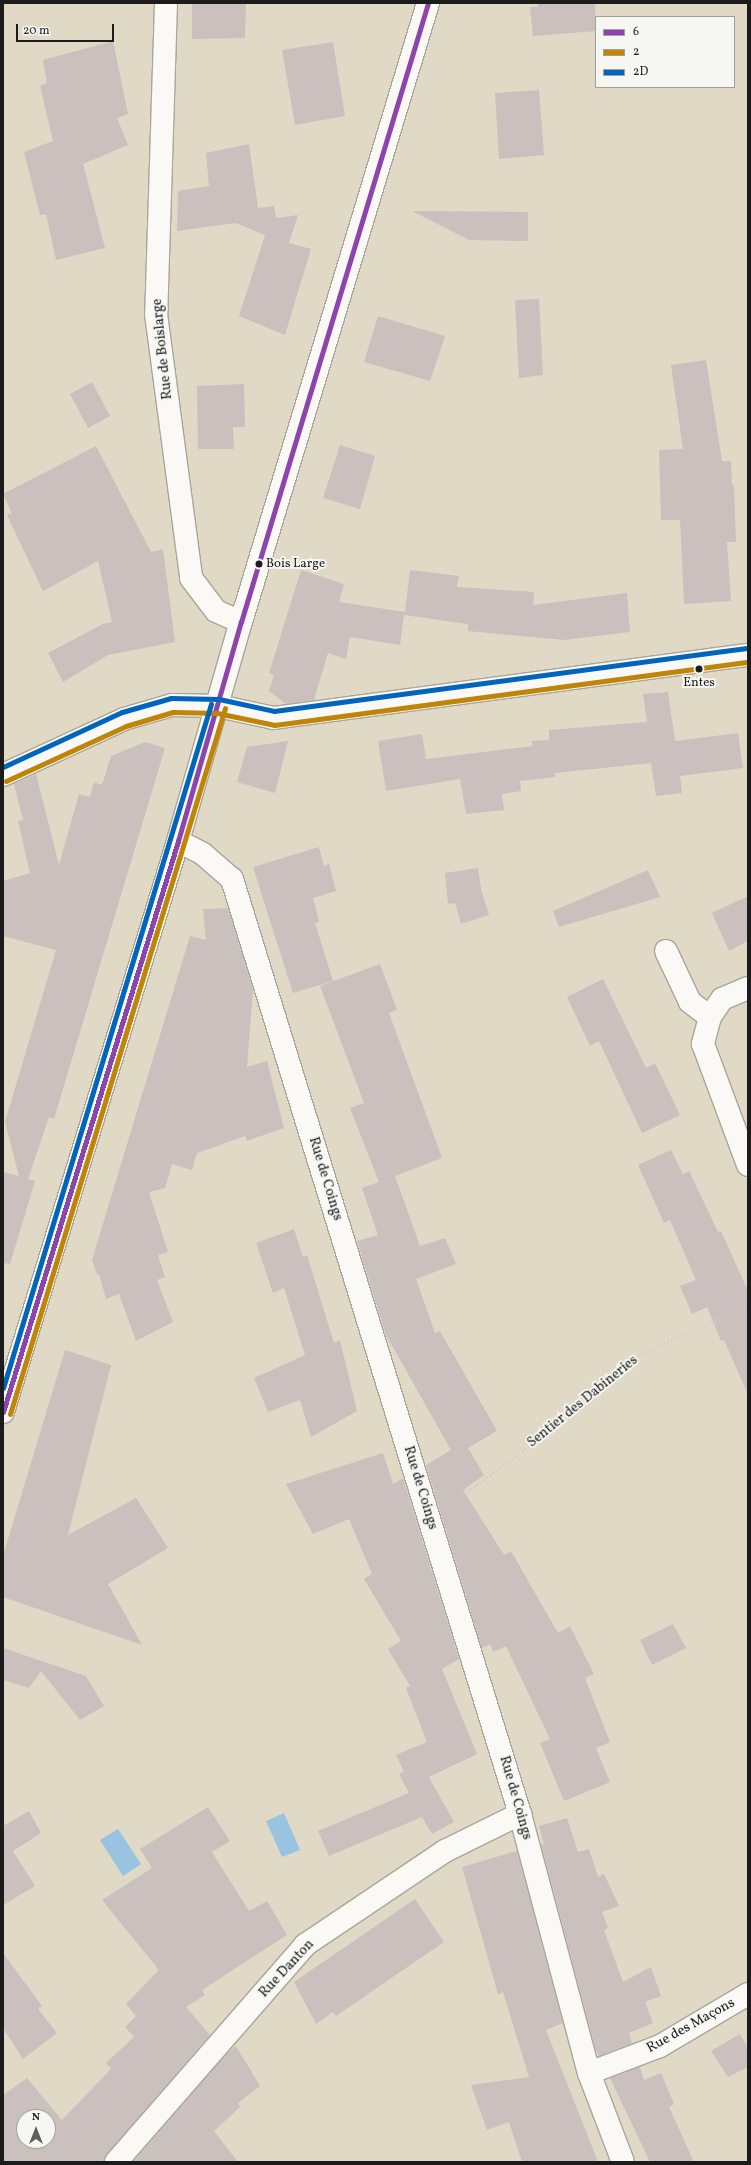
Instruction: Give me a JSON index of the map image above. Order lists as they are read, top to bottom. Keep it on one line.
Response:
{"streets":{"street":["Rue de Boislarge","Rue de Coings","Rue Danton","Rue des Maçons"],"path":["Sentier des Dabineries"]},"crossings":[["Rue de Coings","Sentier des Dabineries"],["Rue de Coings","Rue Danton"],["Rue de Coings","Rue des Maçons"]],"places":["Bois Large","Entes"],"lines":["transit line 6","transit line 2D","transit line 2"],"legend":["6","2","2D"],"scale_bar":"20 m","north":"top"}
